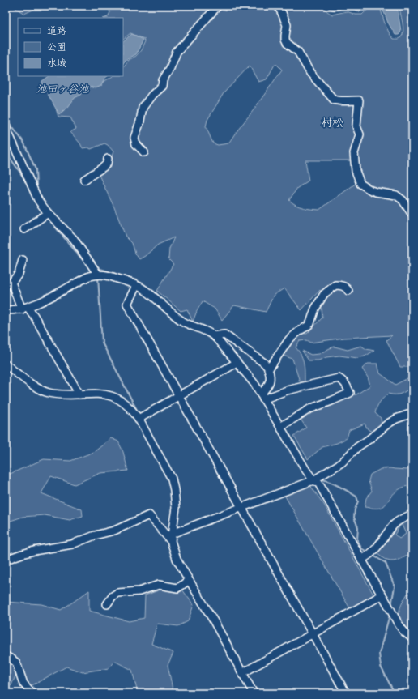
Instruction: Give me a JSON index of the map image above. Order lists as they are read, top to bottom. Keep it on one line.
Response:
{"districts":["村松"],"water":["池田ヶ谷池"],"legend":["道路","公園","水域"]}
